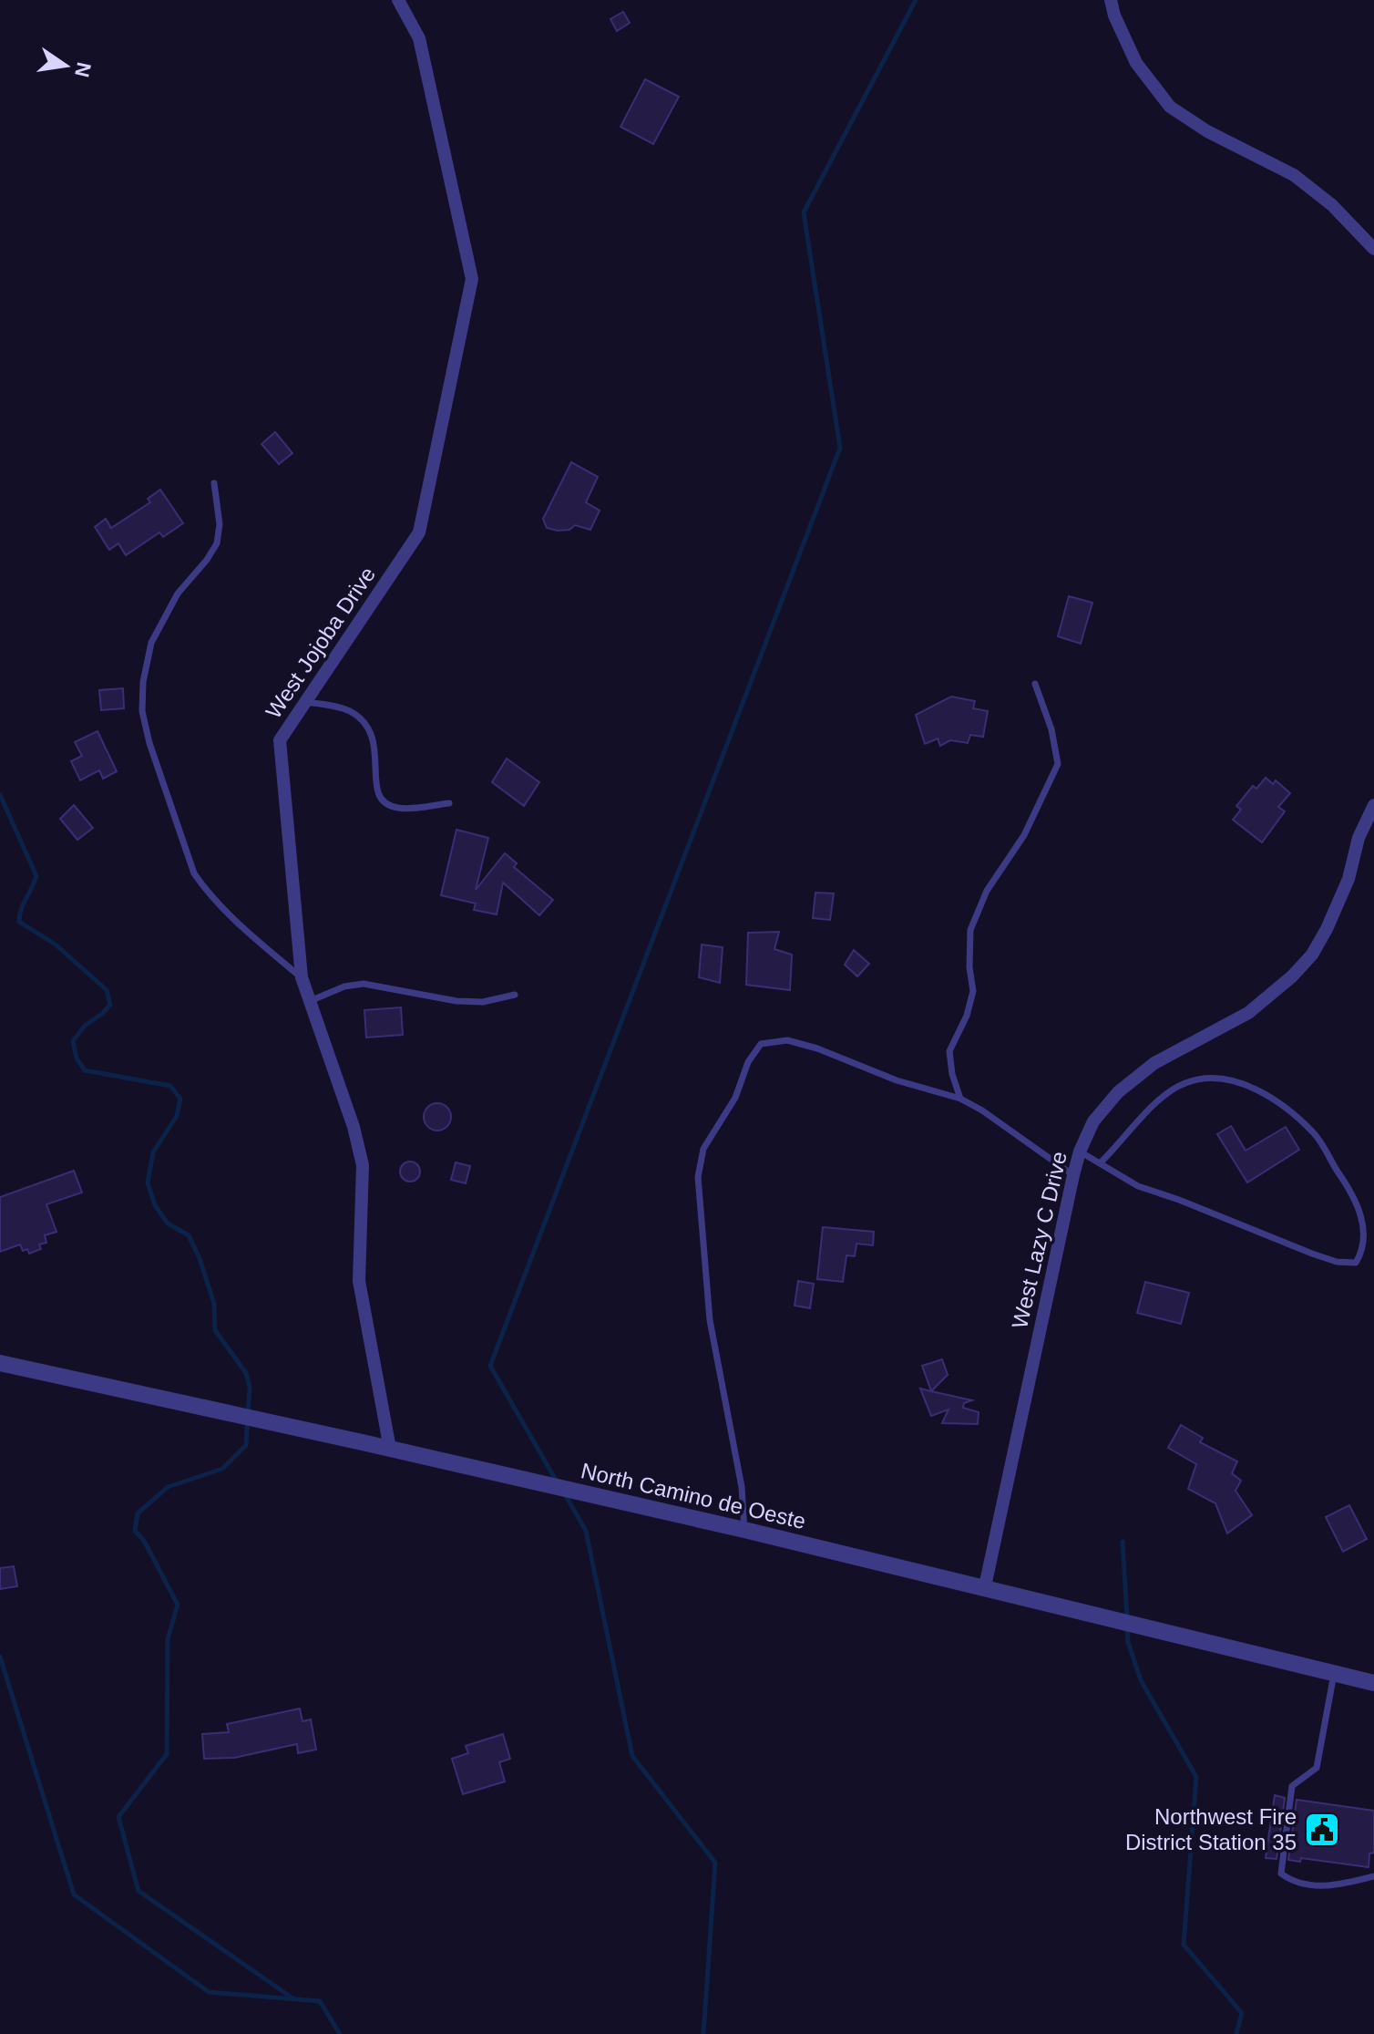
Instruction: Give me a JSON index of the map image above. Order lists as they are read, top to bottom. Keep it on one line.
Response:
{"streets":{"street":["West Jojoba Drive","West Lazy C Drive","North Camino de Oeste"]},"crossings":[["West Jojoba Drive","North Camino de Oeste"],["West Lazy C Drive","North Camino de Oeste"]],"places":{"public building":["Northwest Fire District Station 35"]},"north":"right"}
